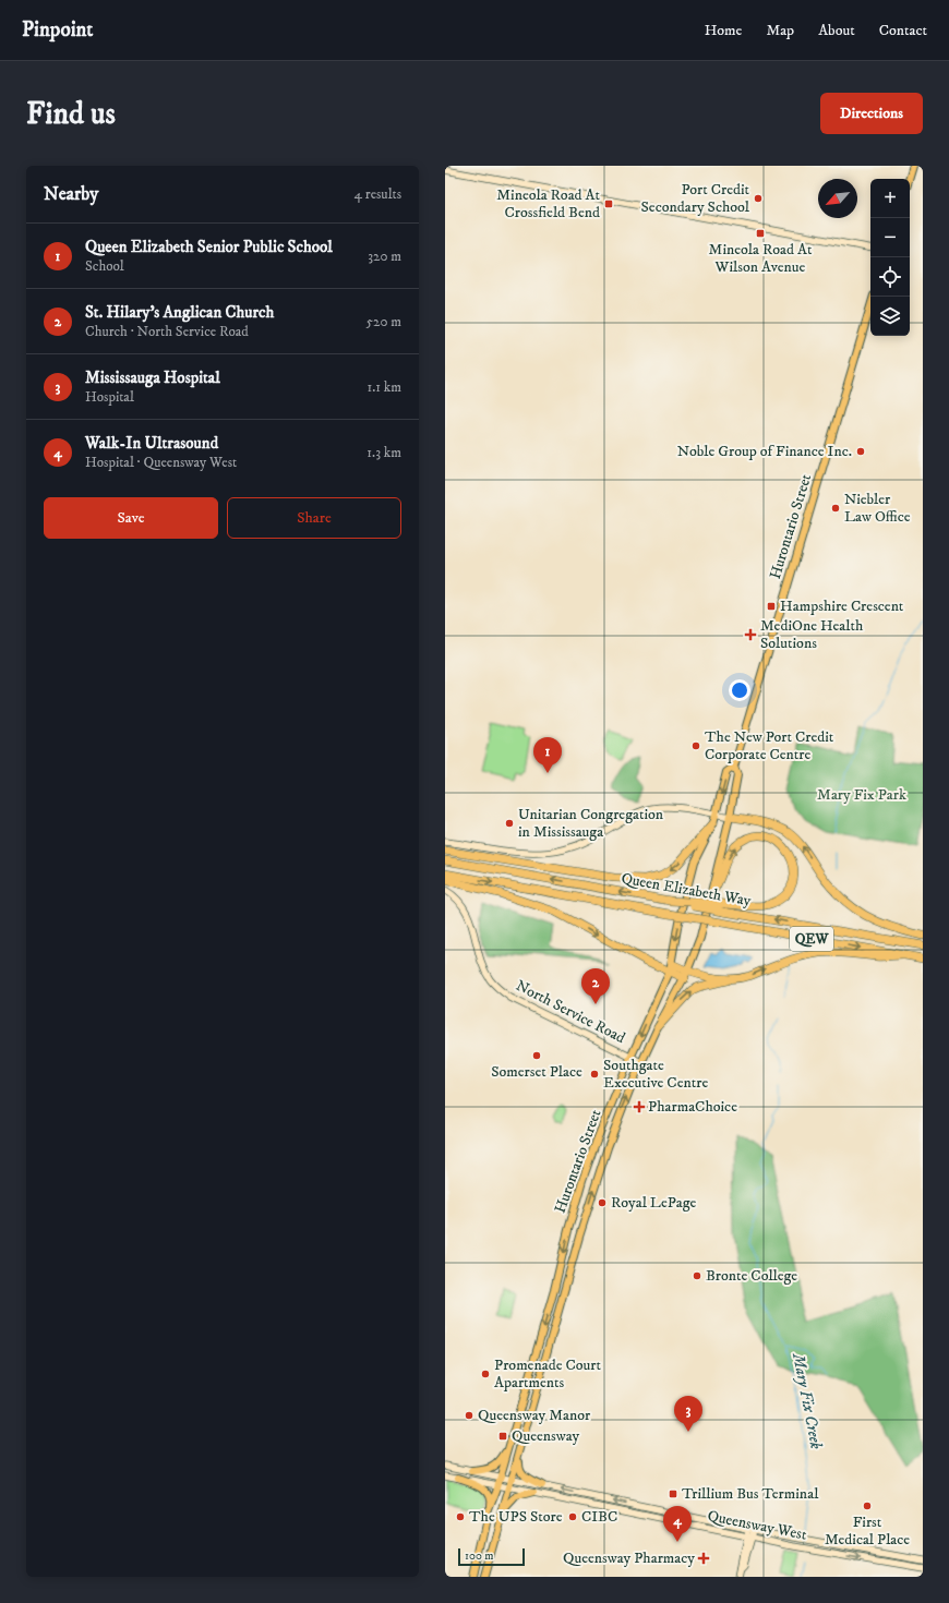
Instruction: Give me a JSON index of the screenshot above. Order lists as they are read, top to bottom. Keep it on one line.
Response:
{"streets":{"highway":["Queen Elizabeth Way","QEW"],"main road":["Hurontario Street"],"street":["North Service Road","Queensway West"]},"crossings":[["Hurontario Street","North Service Road"],["Hurontario Street","Queensway West"]],"water":["Mary Fix Creek"],"parks":["Mary Fix Park"],"places":{"other":["Port Credit Secondary School","Noble Group of Finance Inc.","Niebler Law Office","The New Port Credit Corporate Centre","Unitarian Congregation in Mississauga","Somerset Place","Southgate Executive Centre","Royal LePage","Bronte College","Promenade Court Apartments","Queensway Manor","First Medical Place","The UPS Store","CIBC"],"transit":["Mineola Road At Crossfield Bend","Mineola Road At Wilson Avenue","Hampshire Crescent","Queensway","Trillium Bus Terminal"],"health":["MediOne Health Solutions","PharmaChoice","Queensway Pharmacy"]},"scale_bar":"100 m","north":"bottom left","page":{"header":"Pinpoint","nav":["Home","Map","About","Contact"],"buttons":["Directions",["Save","Share"]],"title":"Find us","heading":["Nearby","4 results"],"map_buttons":["+","−"],"list":[{"mark":"1","name":"Queen Elizabeth Senior Public School","note":"School","value":"320 m"},{"mark":"2","name":"St. Hilary's Anglican Church","note":"Church · North Service Road","value":"520 m"},{"mark":"3","name":"Mississauga Hospital","note":"Hospital","value":"1.1 km"},{"mark":"4","name":"Walk-In Ultrasound","note":"Hospital · Queensway West","value":"1.3 km"}],"pins":["1","2","3","4"],"scale":"100 m"}}
